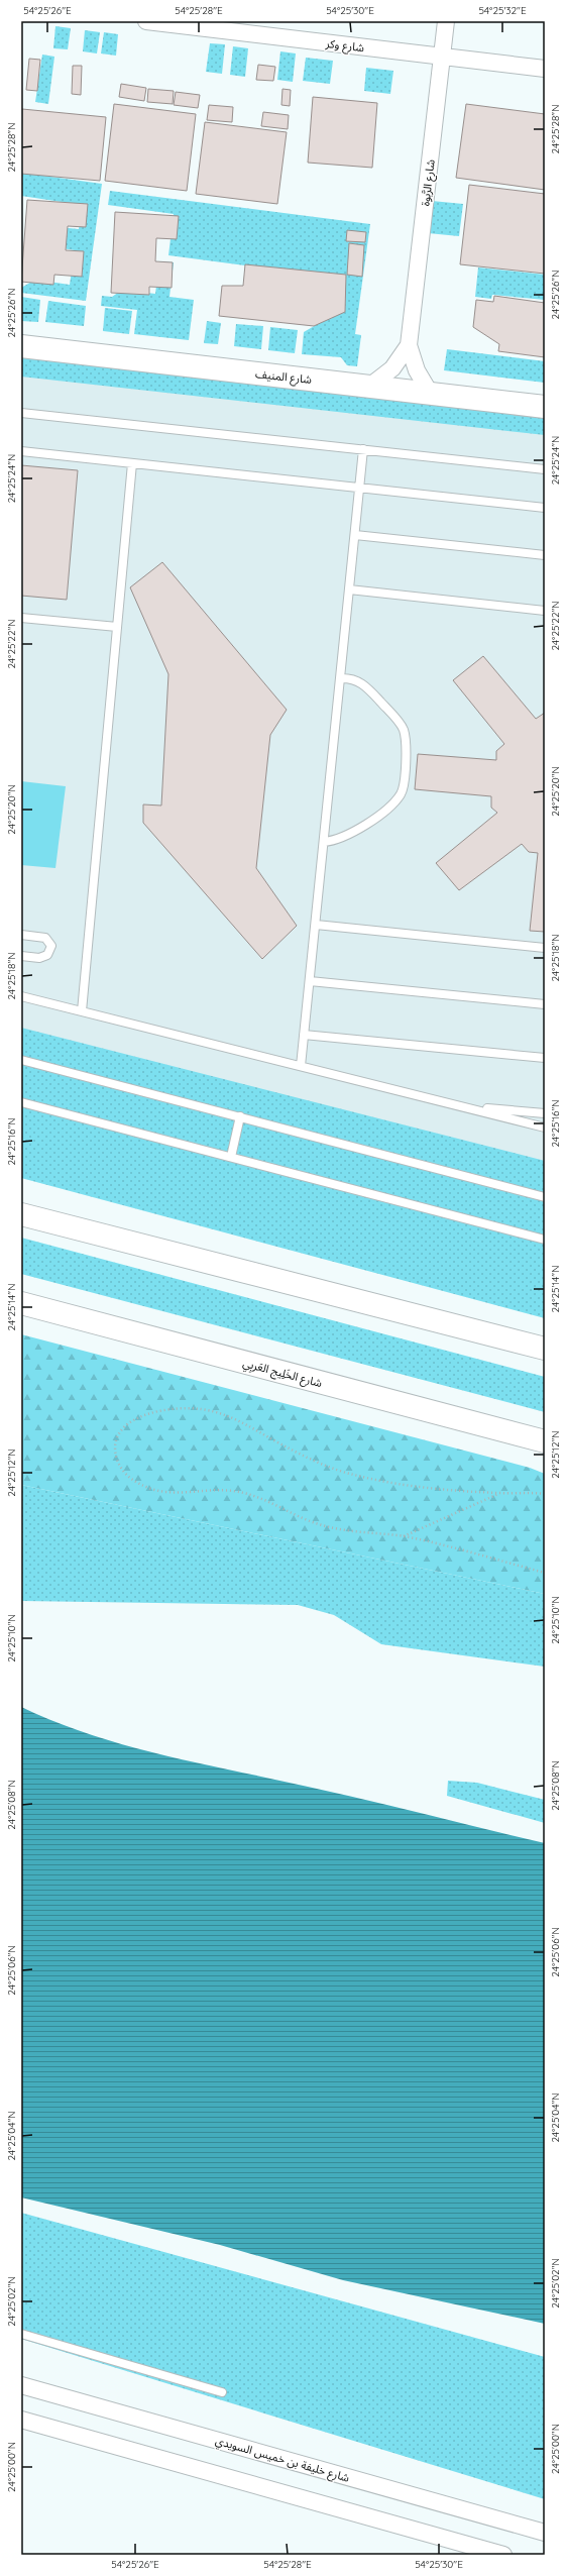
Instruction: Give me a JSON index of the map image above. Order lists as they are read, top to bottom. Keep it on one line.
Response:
{"streets":{"main road":["شارع المنيف","شارع الخَلِيج العَربِي"],"street":["شارع وكر","شارع الرَّبوة","شارع خليفة بن خميس السويدي"]},"crossings":[["شارع وكر","شارع الرَّبوة"],["شارع الرَّبوة","شارع المنيف"]],"coordinates":["54°25'26\"E","54°25'28\"E","54°25'30\"E","54°25'32\"E","24°25'28\"N","24°25'26\"N","24°25'24\"N","24°25'22\"N","24°25'20\"N","24°25'18\"N","24°25'16\"N","24°25'14\"N","24°25'12\"N","24°25'10\"N","24°25'08\"N","24°25'06\"N","24°25'04\"N","24°25'02\"N","24°25'00\"N"]}
